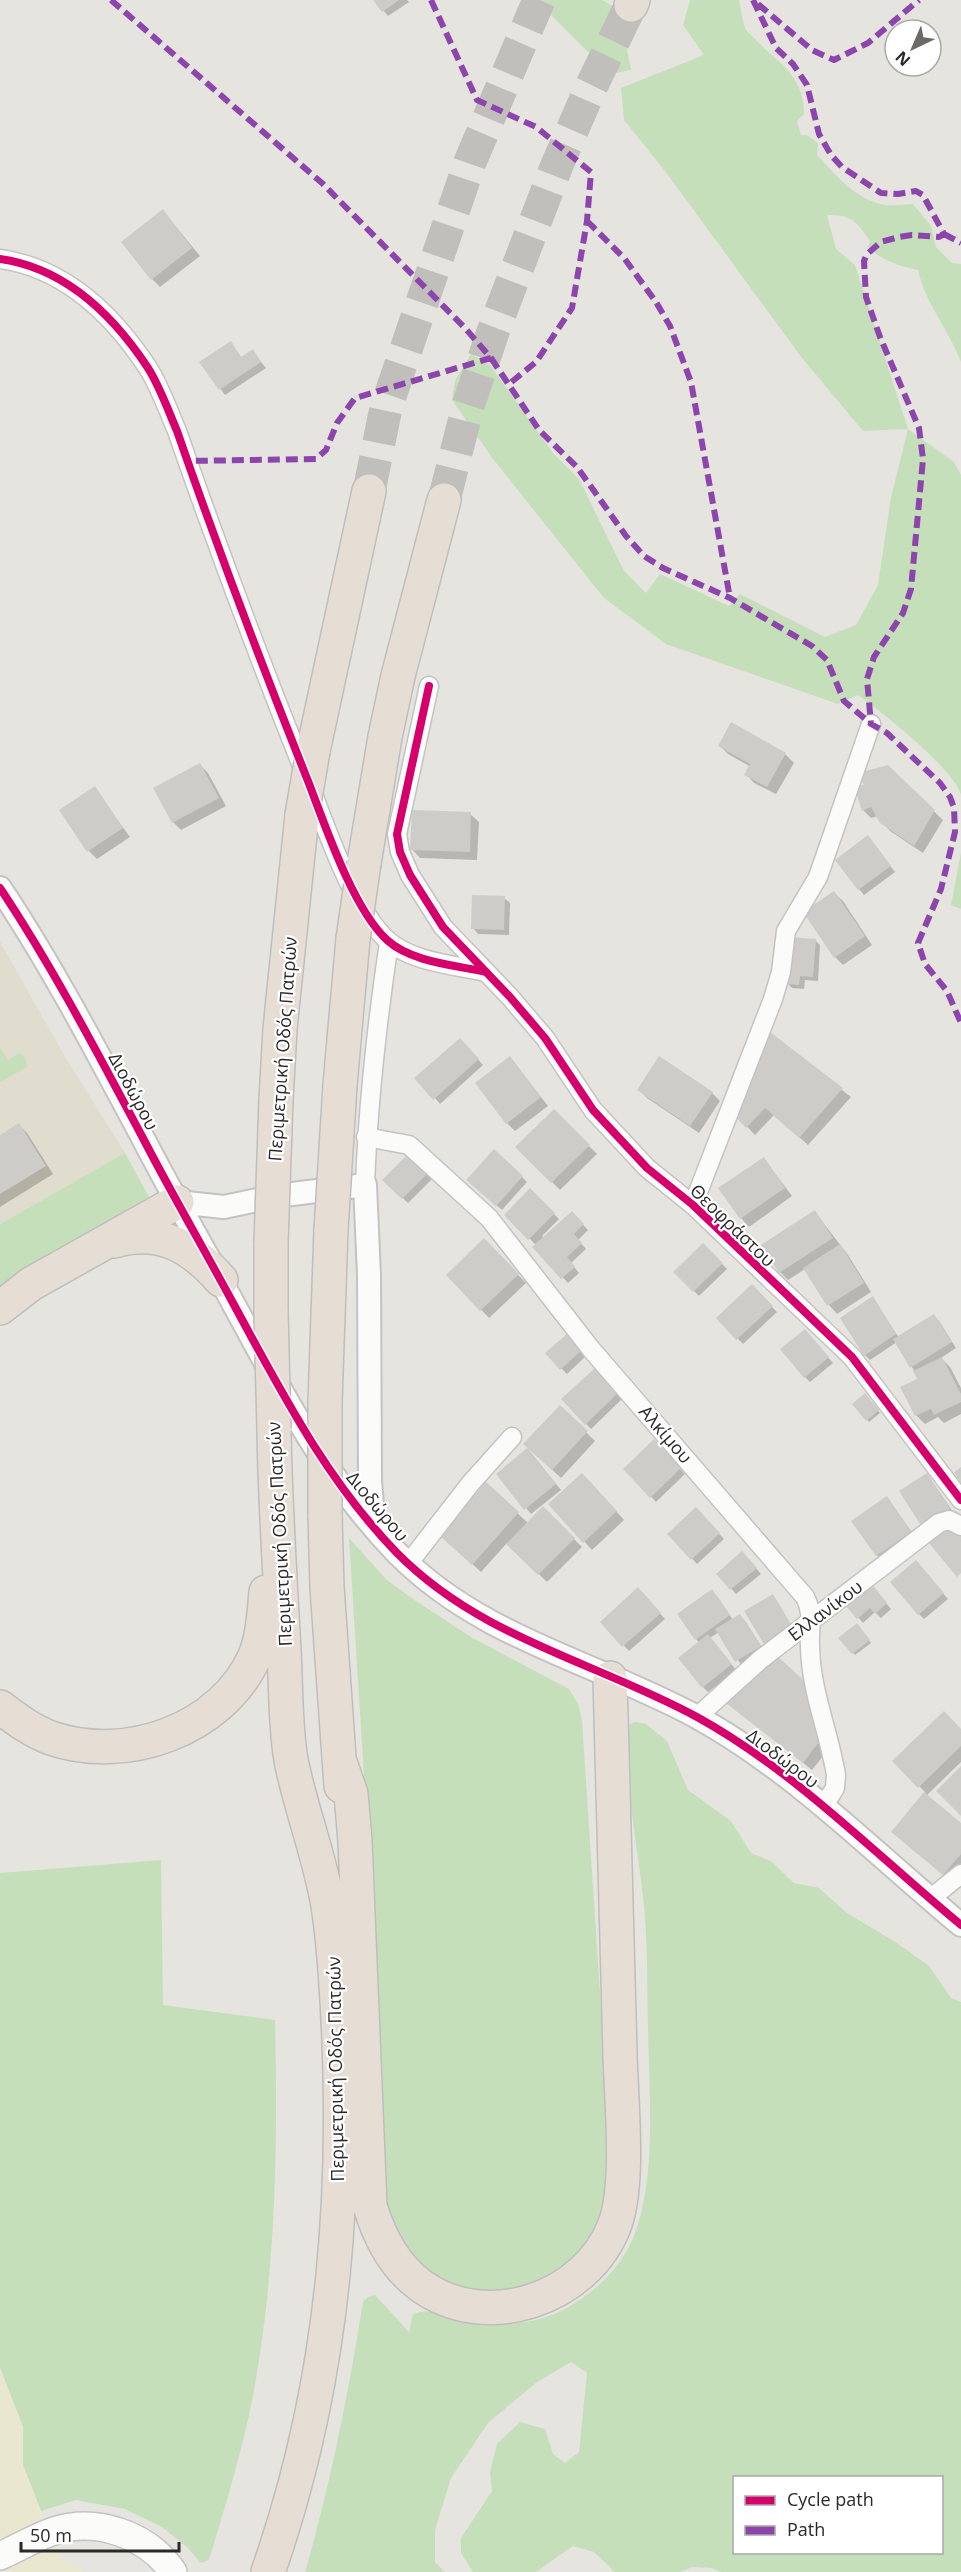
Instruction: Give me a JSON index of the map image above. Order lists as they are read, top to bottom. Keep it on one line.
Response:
{"streets":{"highway":["Περιμετρική Οδός Πατρών"],"street":["Διοδώρου","Θεοφράστου","Αλκίμου","Ελλανίκου"]},"crossings":[["Διοδώρου","Αλκίμου"],["Διοδώρου","Ελλανίκου"],["Αλκίμου","Ελλανίκου"]],"legend":["Cycle path","Path"],"scale_bar":"50 m","north":"bottom left"}
